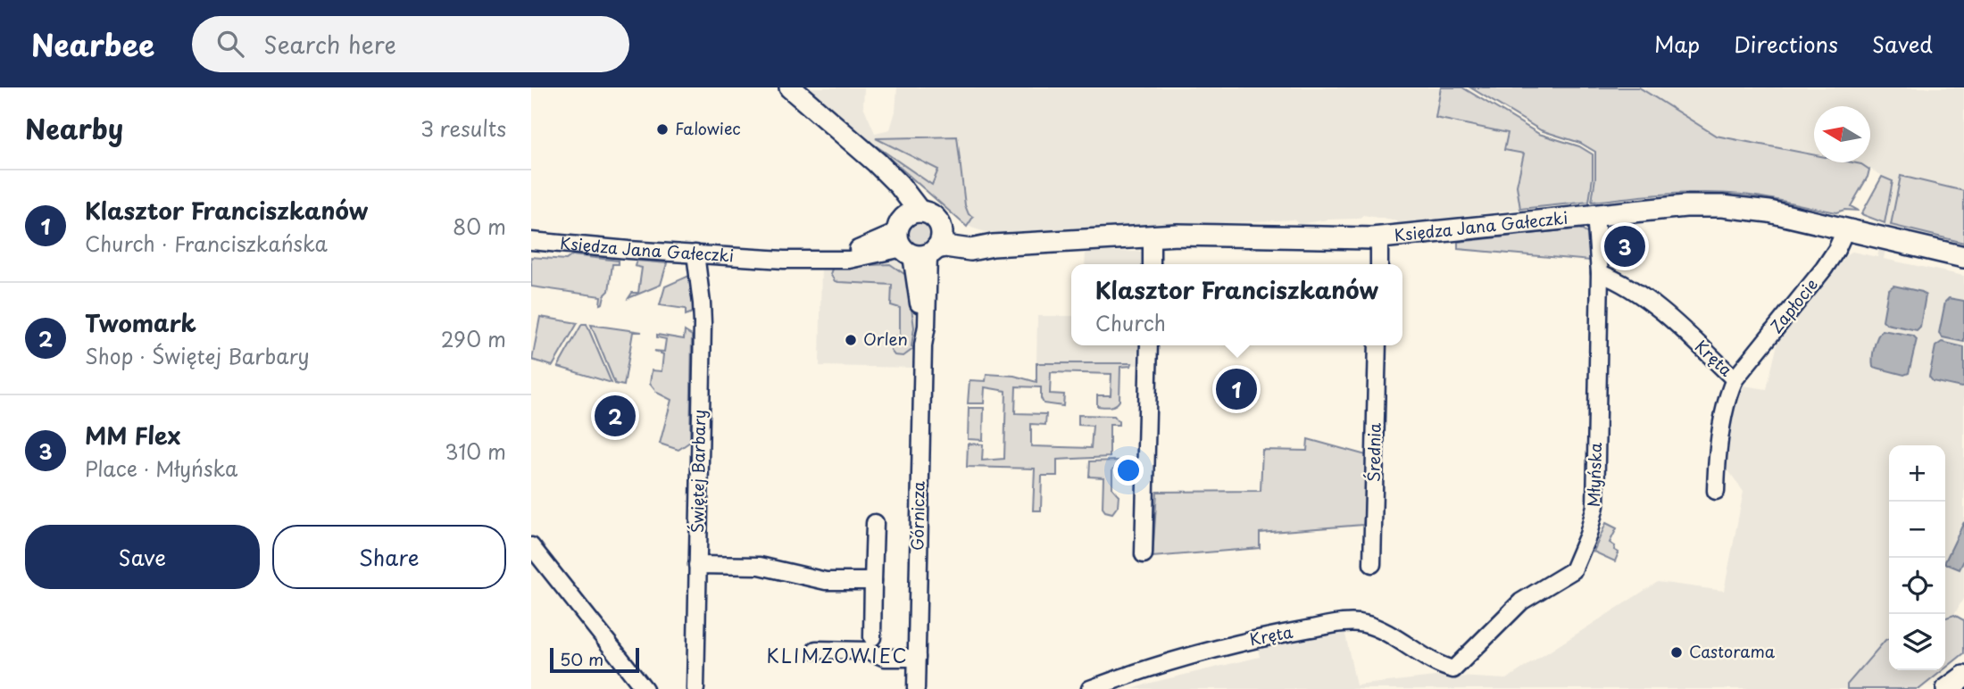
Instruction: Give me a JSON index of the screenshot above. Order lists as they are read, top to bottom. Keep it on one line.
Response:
{"streets":{"main road":["Księdza Jana Gałeczki"],"street":["Zapłocie","Kręta","Średnia","Świętej Barbary","Młyńska","Górnicza"]},"crossings":[["Księdza Jana Gałeczki","Zapłocie"],["Księdza Jana Gałeczki","Świętej Barbary"],["Księdza Jana Gałeczki","Młyńska"],["Księdza Jana Gałeczki","Górnicza"],["Zapłocie","Kręta"],["Kręta","Młyńska"]],"districts":["KLIMZOWIEC"],"places":["Falowiec","Orlen","Castorama"],"scale_bar":"50 m","north":"left","page":{"header":"Nearbee","search":"Search here","nav":["Map","Directions","Saved"],"heading":["Nearby","3 results"],"list":[{"mark":"1","name":"Klasztor Franciszkanów","note":"Church · Franciszkańska","value":"80 m"},{"mark":"2","name":"Twomark","note":"Shop · Świętej Barbary","value":"290 m"},{"mark":"3","name":"MM Flex","note":"Place · Młyńska","value":"310 m"}],"pins":["3","1","2"],"popup":["Klasztor Franciszkanów","Church"],"map_buttons":["+","−"],"buttons":["Save","Share"],"scale":"50 m"}}
